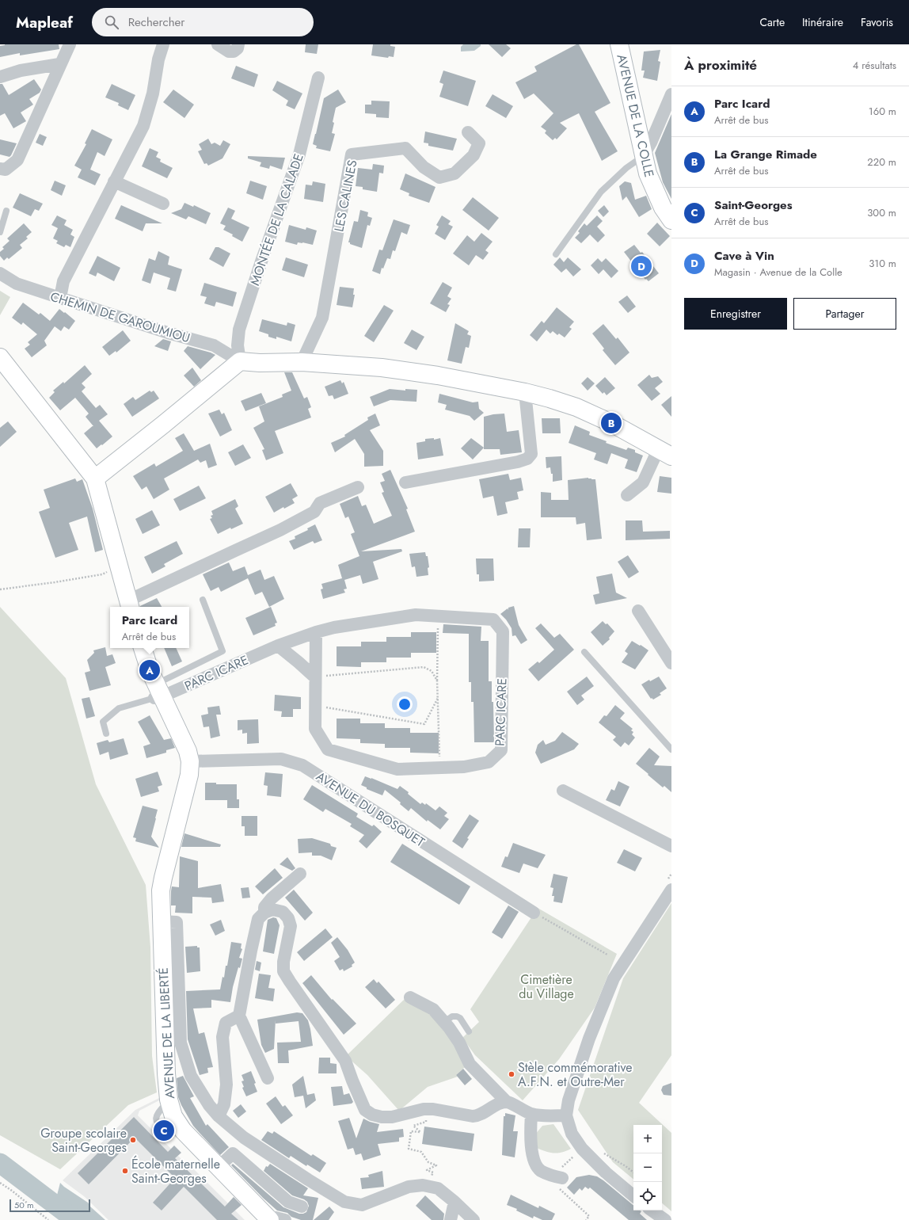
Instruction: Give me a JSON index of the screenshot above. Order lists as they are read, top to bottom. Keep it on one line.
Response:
{"streets":{"street":["AVENUE DE LA COLLE","LES CALINES","MONTÉE DE LA CALADE","CHEMIN DE GAROUMIOU","PARC ICARE","AVENUE DU BOSQUET","AVENUE DE LA LIBERTÉ"]},"crossings":[["MONTÉE DE LA CALADE","CHEMIN DE GAROUMIOU"],["AVENUE DU BOSQUET","AVENUE DE LA LIBERTÉ"]],"parks":["Cimetière du Village"],"places":["Stèle commémorative A.F.N. et Outre-Mer","Groupe scolaire Saint-Georges","École maternelle Saint-Georges"],"scale_bar":"50 m","page":{"header":"Mapleaf","search":"Rechercher","nav":["Carte","Itinéraire","Favoris"],"heading":["À proximité","4 résultats"],"list":[{"mark":"A","name":"Parc Icard","note":"Arrêt de bus","value":"160 m"},{"mark":"B","name":"La Grange Rimade","note":"Arrêt de bus","value":"220 m"},{"mark":"C","name":"Saint-Georges","note":"Arrêt de bus","value":"300 m"},{"mark":"D","name":"Cave à Vin","note":"Magasin · Avenue de la Colle","value":"310 m"}],"pins":["D","B","A","C"],"buttons":["Enregistrer","Partager"],"popup":["Parc Icard","Arrêt de bus"],"map_buttons":["+","−"],"scale":"50 m"}}
